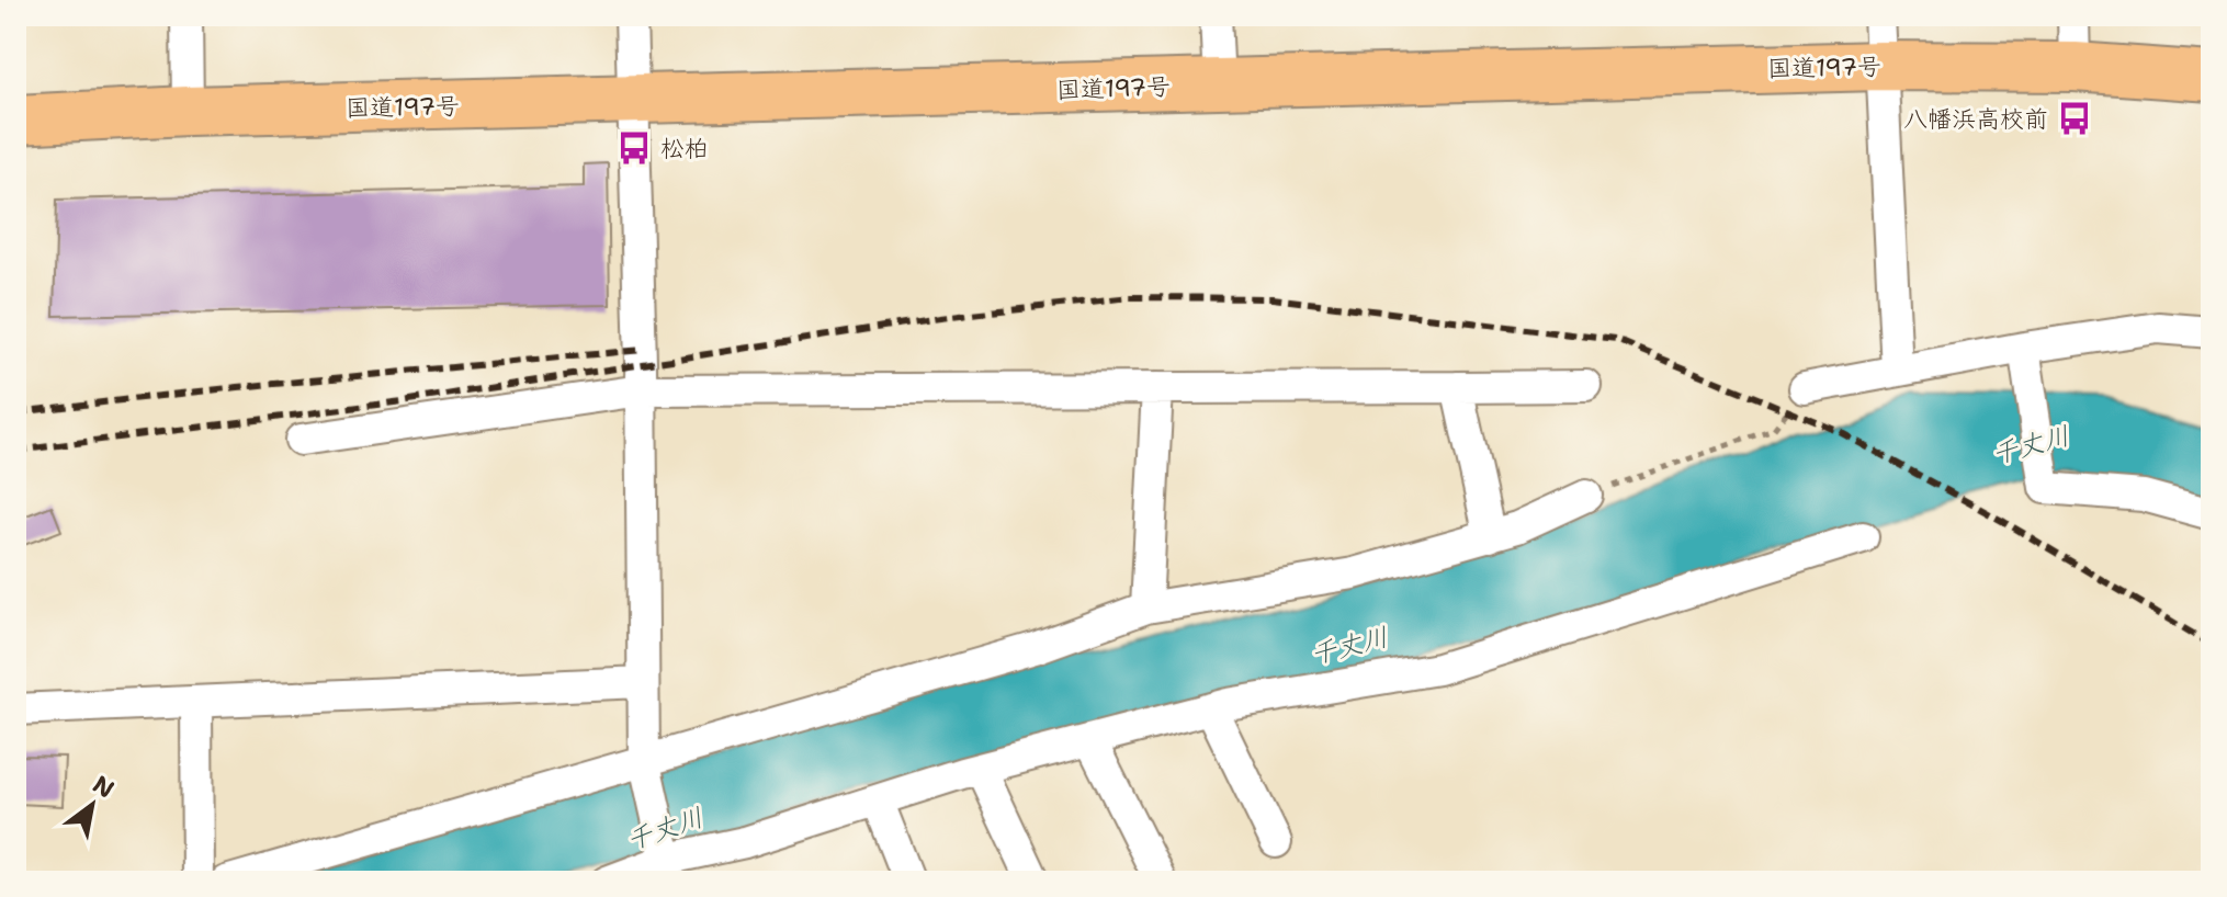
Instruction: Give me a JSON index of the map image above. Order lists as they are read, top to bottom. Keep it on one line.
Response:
{"streets":{"highway":["国道197号"]},"water":["千丈川"],"places":{"bus stop":["八幡浜高校前","松柏"]},"north":"top right"}
